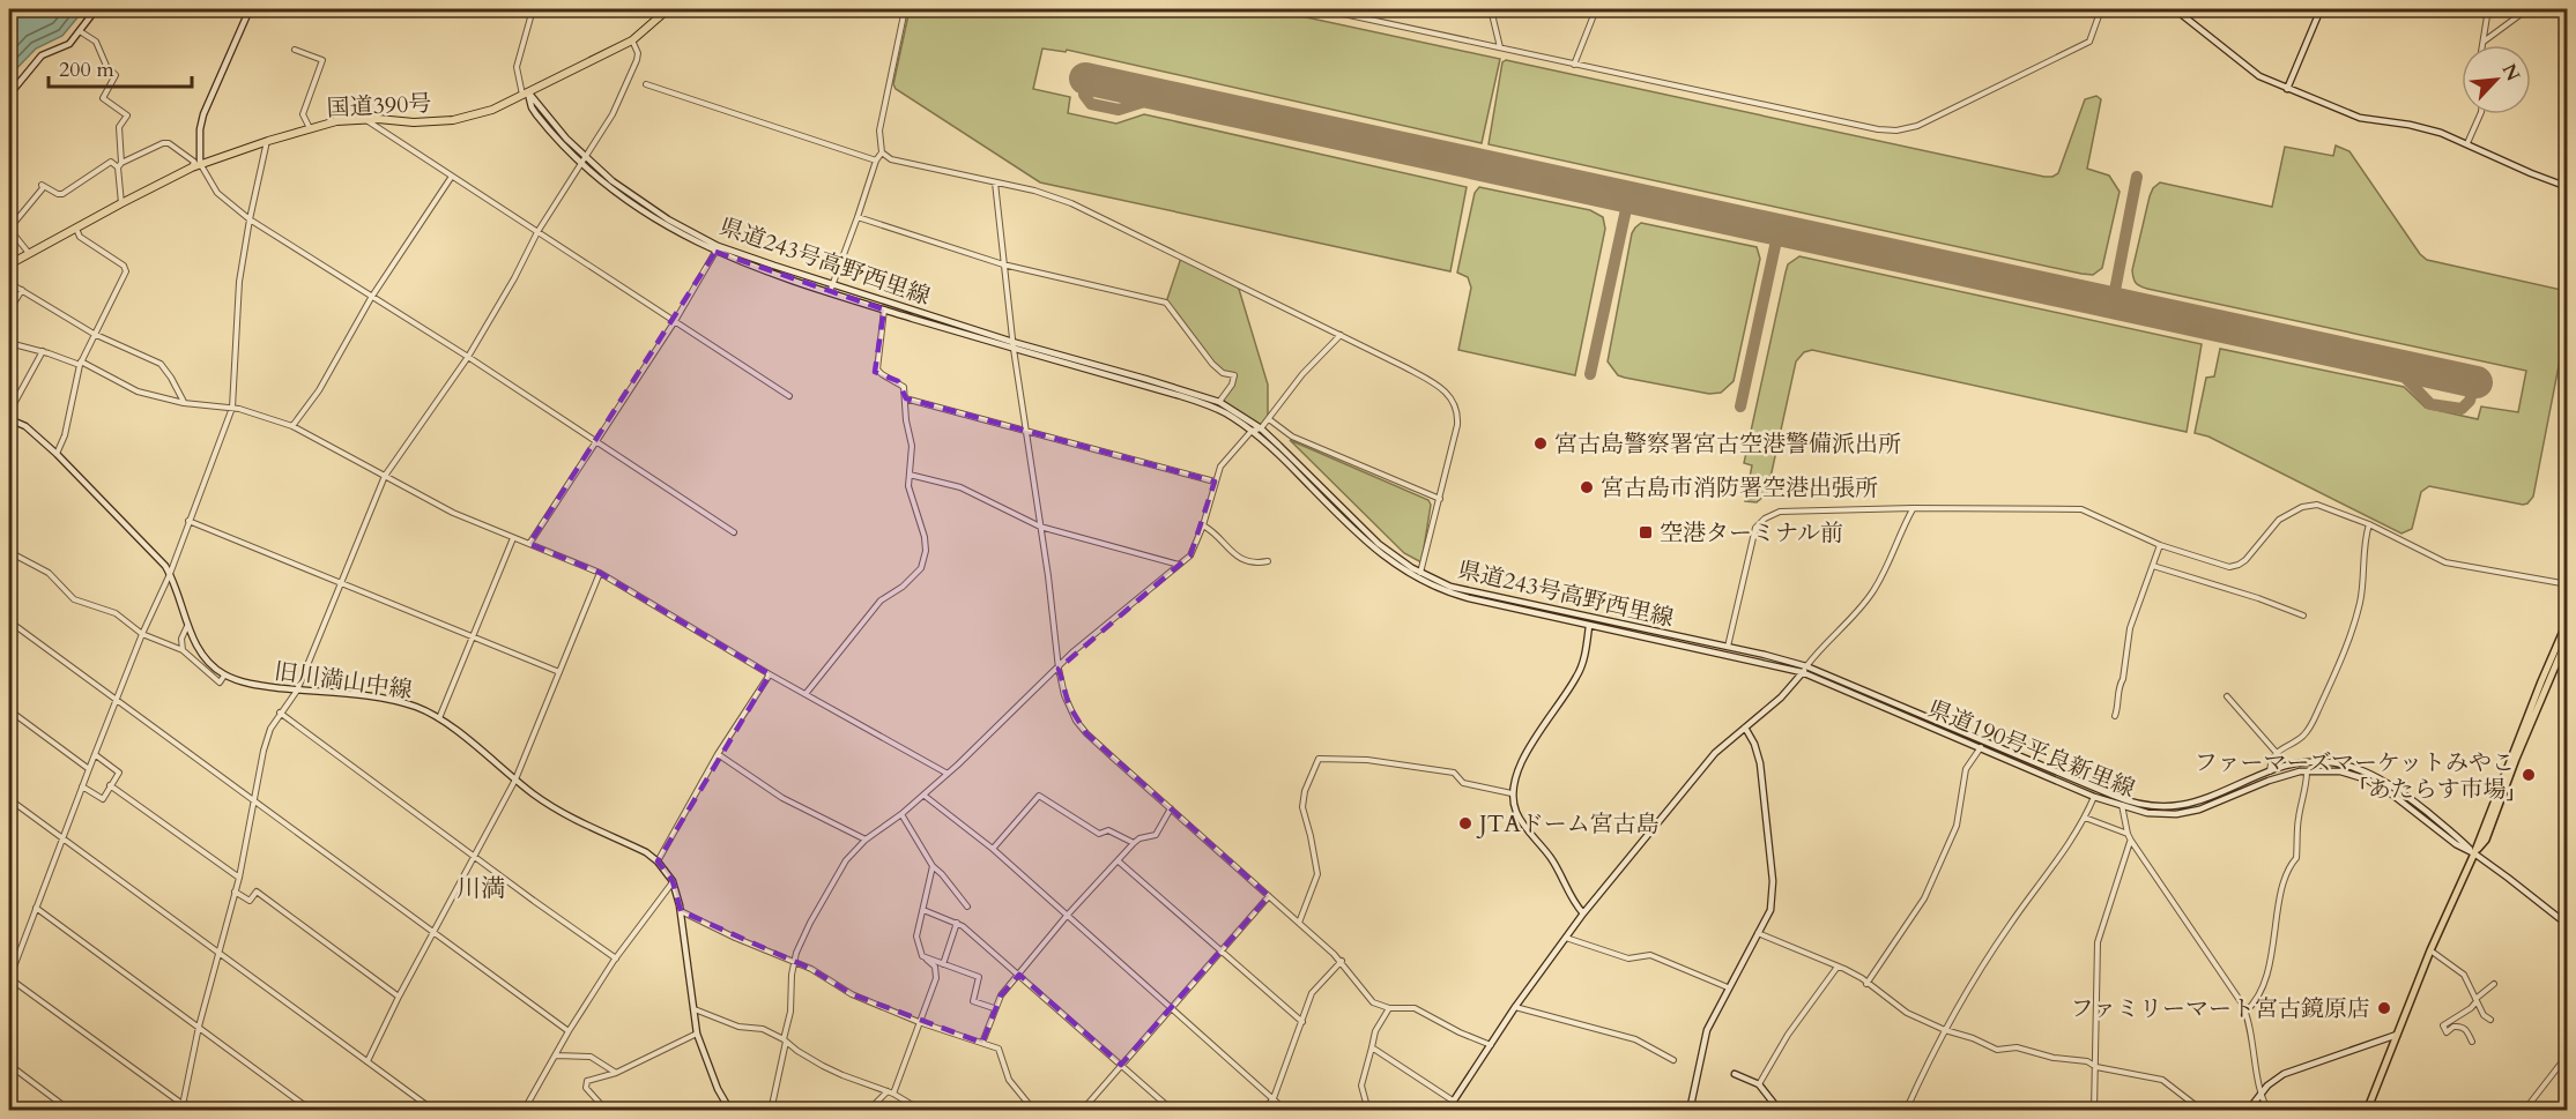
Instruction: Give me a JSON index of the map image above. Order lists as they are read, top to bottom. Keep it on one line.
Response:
{"streets":{"highway":["国道390号"],"main road":["県道243号高野西里線","旧川満山中線","県道190号平良新里線"]},"crossings":[["国道390号","県道243号高野西里線"],["県道243号高野西里線","県道190号平良新里線"]],"districts":["川満"],"places":{"other":["宮古島警察署宮古空港警備派出所","宮古島市消防署空港出張所","ファーマーズマーケットみやこ 「あたらす市場」","JTAドーム宮古島","ファミリーマート宮古鏡原店"],"transit":["空港ターミナル前"]},"scale_bar":"200 m","north":"top right"}
